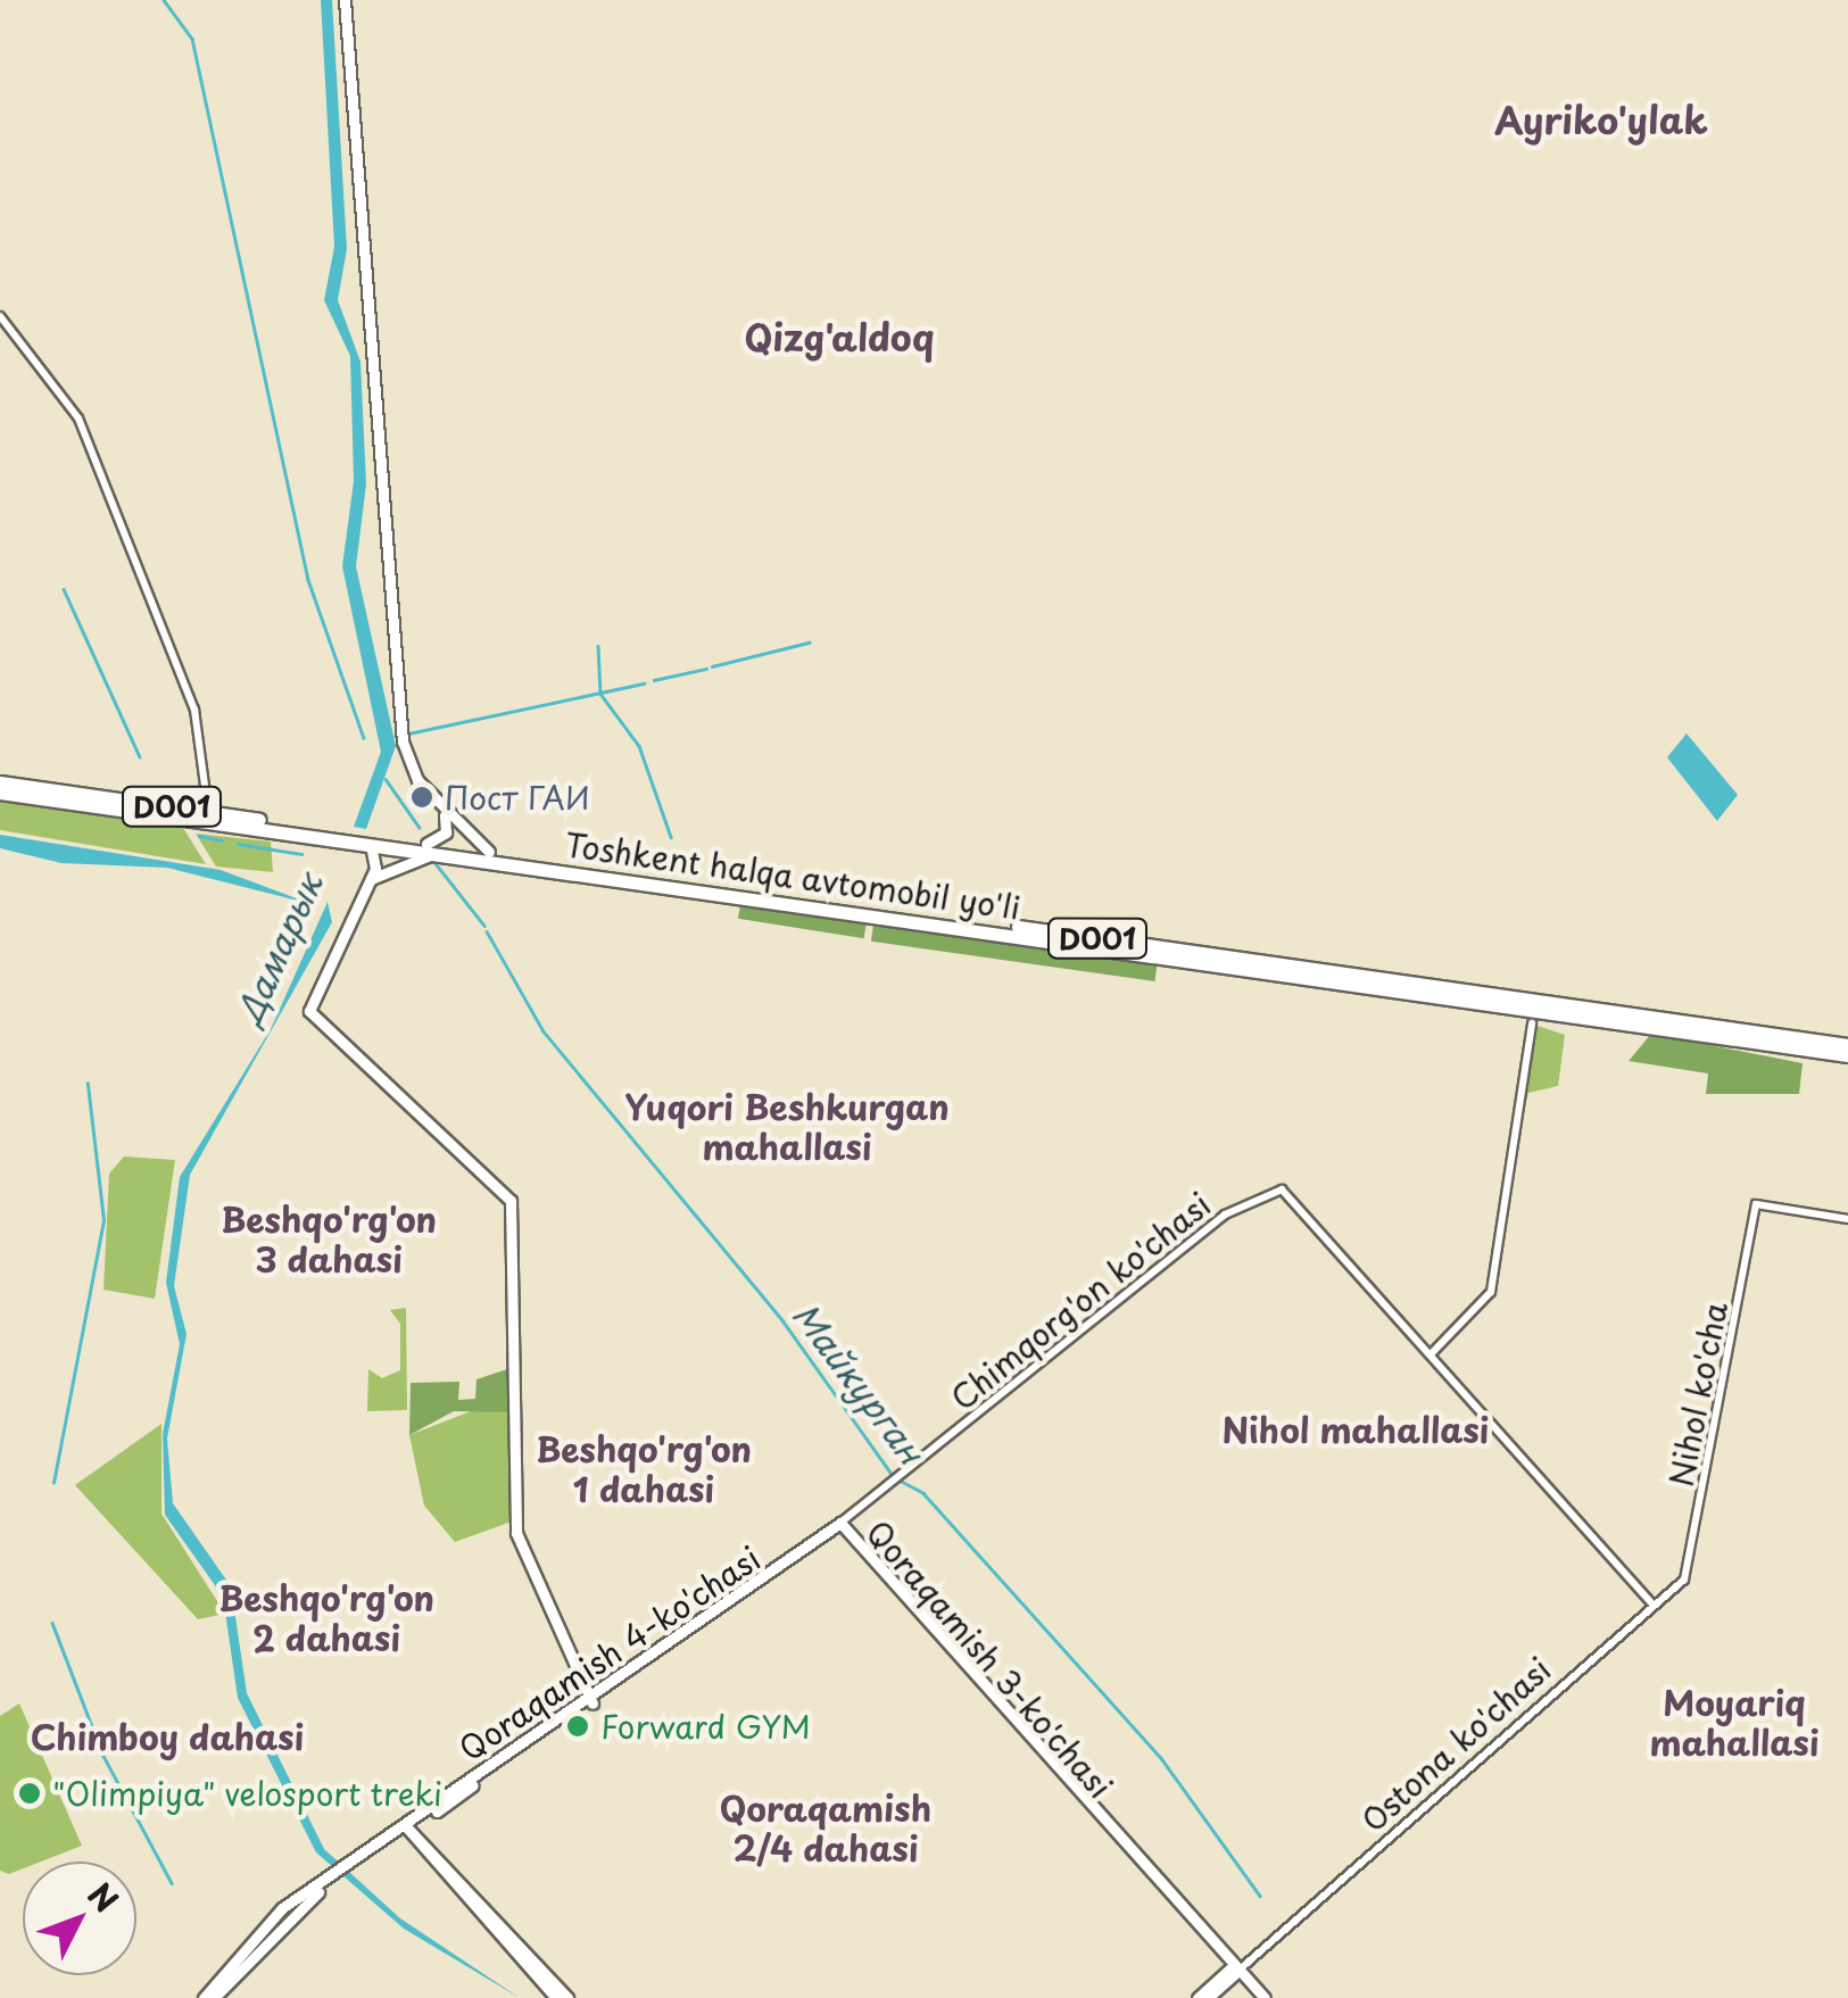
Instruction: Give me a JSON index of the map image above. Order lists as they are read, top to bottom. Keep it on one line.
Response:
{"streets":{"highway":["D001","Toshkent halqa avtomobil yo'li"],"main road":["Qoraqamish 4-ko'chasi","Qoraqamish 3-ko'chasi"],"street":["Chimqorg'on ko'chasi","Nihol ko'cha","Ostona ko'chasi"]},"crossings":[["Chimqorg'on ko'chasi","Qoraqamish 4-ko'chasi"],["Chimqorg'on ko'chasi","Qoraqamish 3-ko'chasi"],["Nihol ko'cha","Ostona ko'chasi"],["Qoraqamish 4-ko'chasi","Qoraqamish 3-ko'chasi"],["Qoraqamish 3-ko'chasi","Ostona ko'chasi"]],"districts":["Ayriko'ylak","Qizg'aldoq","Yuqori Beshkurgan mahallasi","Beshqo'rg'on 3 dahasi","Nihol mahallasi","Beshqo'rg'on 1 dahasi","Beshqo'rg'on 2 dahasi","Moyariq mahallasi","Chimboy dahasi","Qoraqamish 2/4 dahasi"],"water":["Дамарык","Майкурган"],"places":["Пост ГАИ","Forward GYM","\"Olimpiya\" velosport treki"],"north":"top right"}
